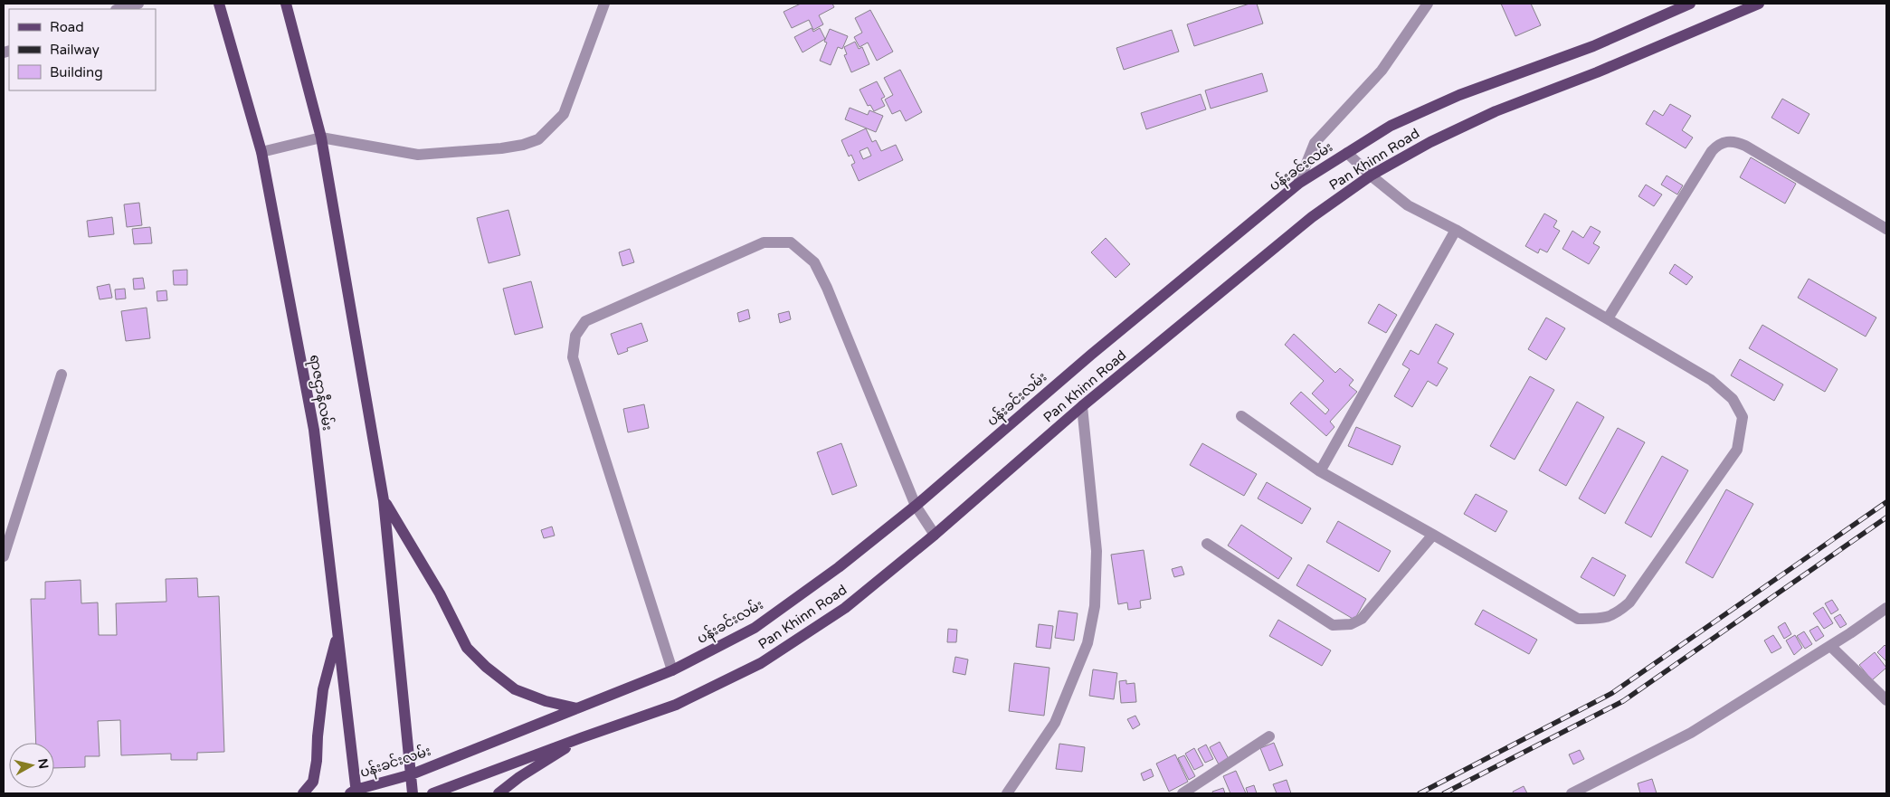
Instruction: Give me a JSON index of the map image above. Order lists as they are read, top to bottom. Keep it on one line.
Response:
{"streets":{"main road":["Pan Khinn Road","ပန်းခင်းလမ်း","ရာဇဌာနီလမ်း"]},"crossings":[["ပန်းခင်းလမ်း","ရာဇဌာနီလမ်း"]],"legend":["Road","Railway","Building"],"north":"right"}
